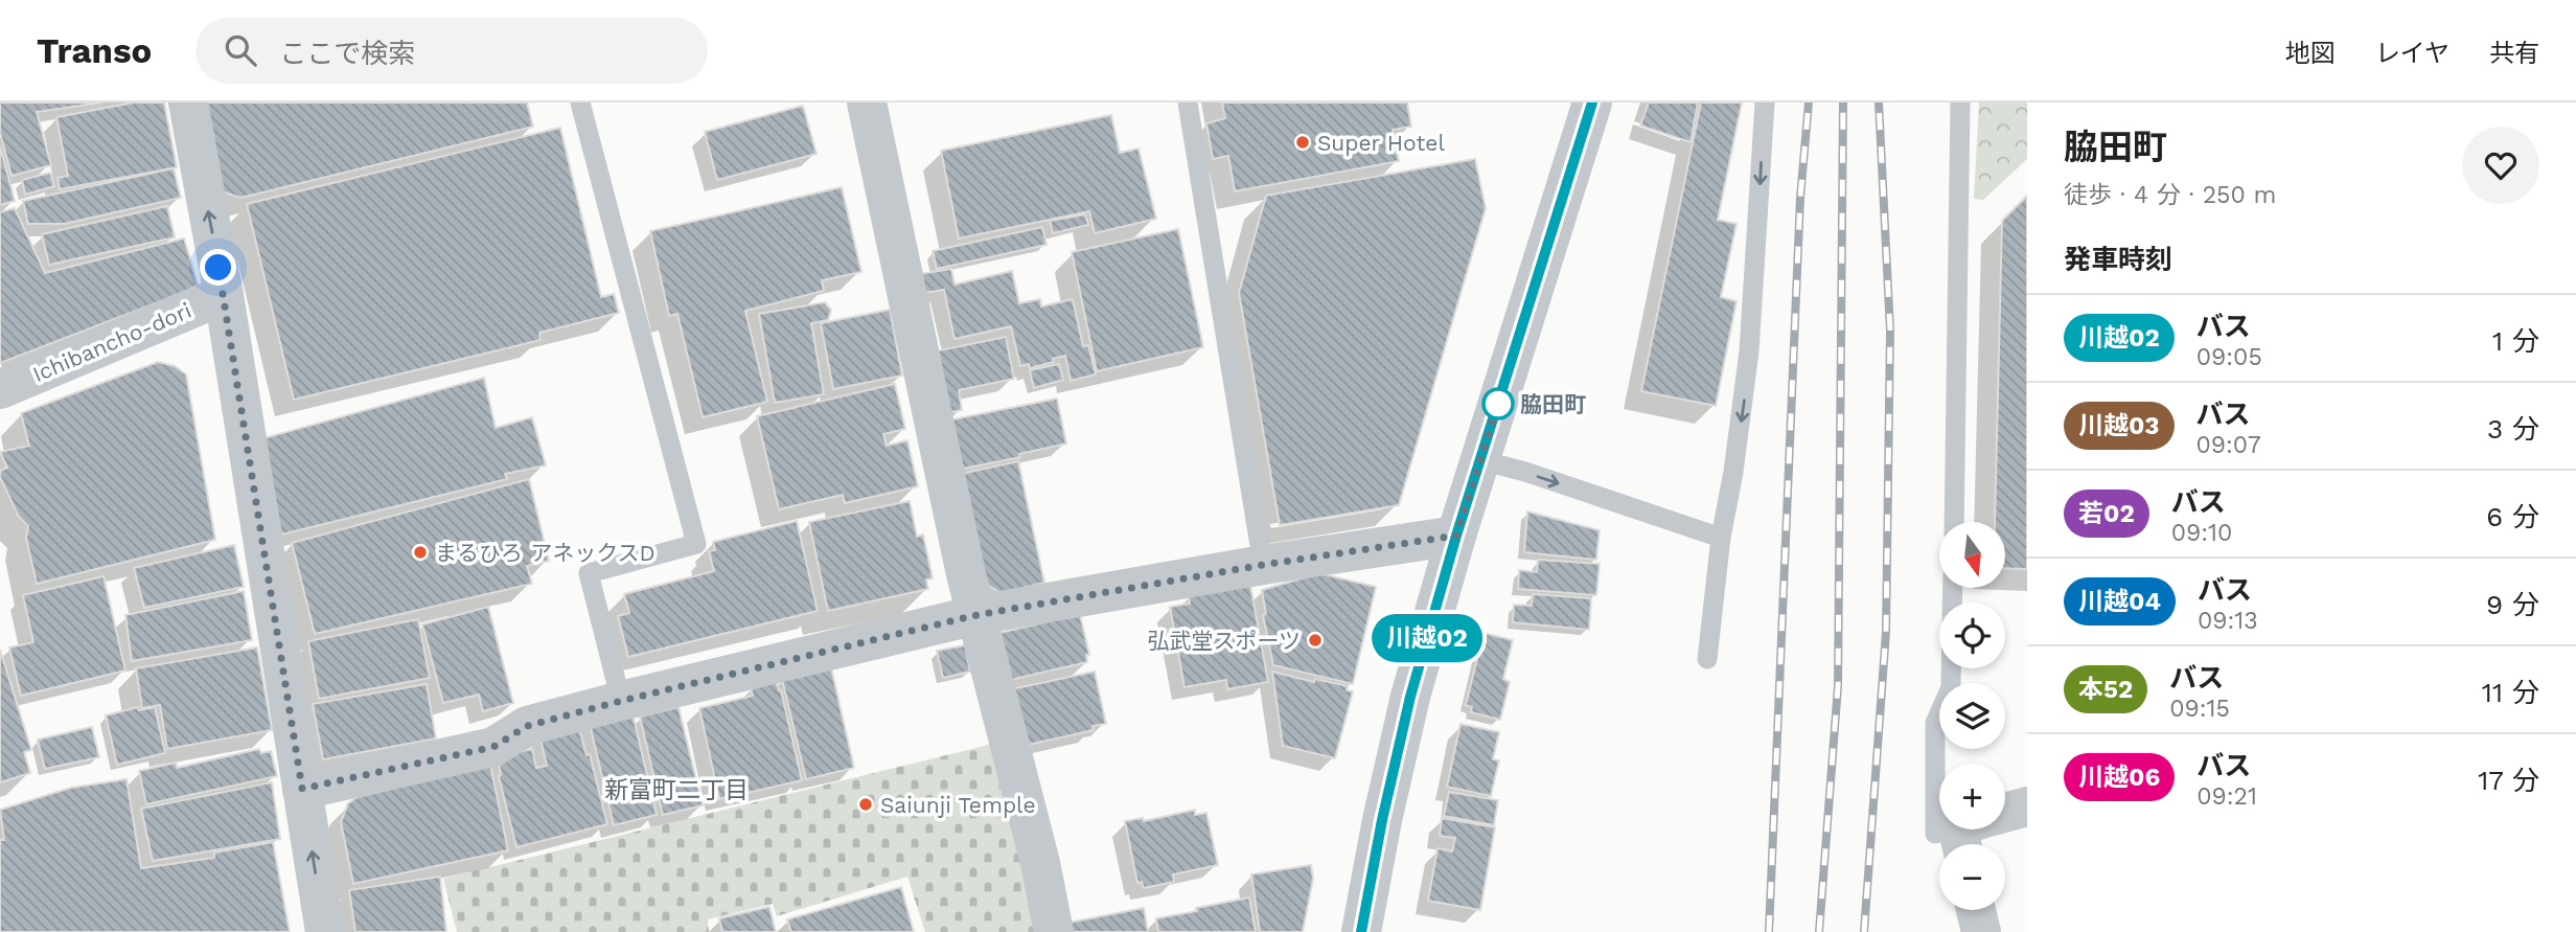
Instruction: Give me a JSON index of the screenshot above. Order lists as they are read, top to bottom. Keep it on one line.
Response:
{"streets":{"street":["Ichibancho-dori"]},"districts":["新富町二丁目"],"places":["Super Hotel","脇田町","まるひろ アネックスD","弘武堂スポーツ","Saiunji Temple"],"lines":["bus line 川越02"],"north":"bottom","page":{"header":"Transo","search":"ここで検索","nav":["地図","レイヤ","共有"],"on_map":"川越02","heading":[["脇田町","徒歩 · 4 分 · 250 m"],"発車時刻"],"list":[{"mark":"川越02","name":"バス","note":"09:05","value":"1 分"},{"mark":"川越03","name":"バス","note":"09:07","value":"3 分"},{"mark":"若02","name":"バス","note":"09:10","value":"6 分"},{"mark":"川越04","name":"バス","note":"09:13","value":"9 分"},{"mark":"本52","name":"バス","note":"09:15","value":"11 分"},{"mark":"川越06","name":"バス","note":"09:21","value":"17 分"}],"map_buttons":["+","−"]}}
